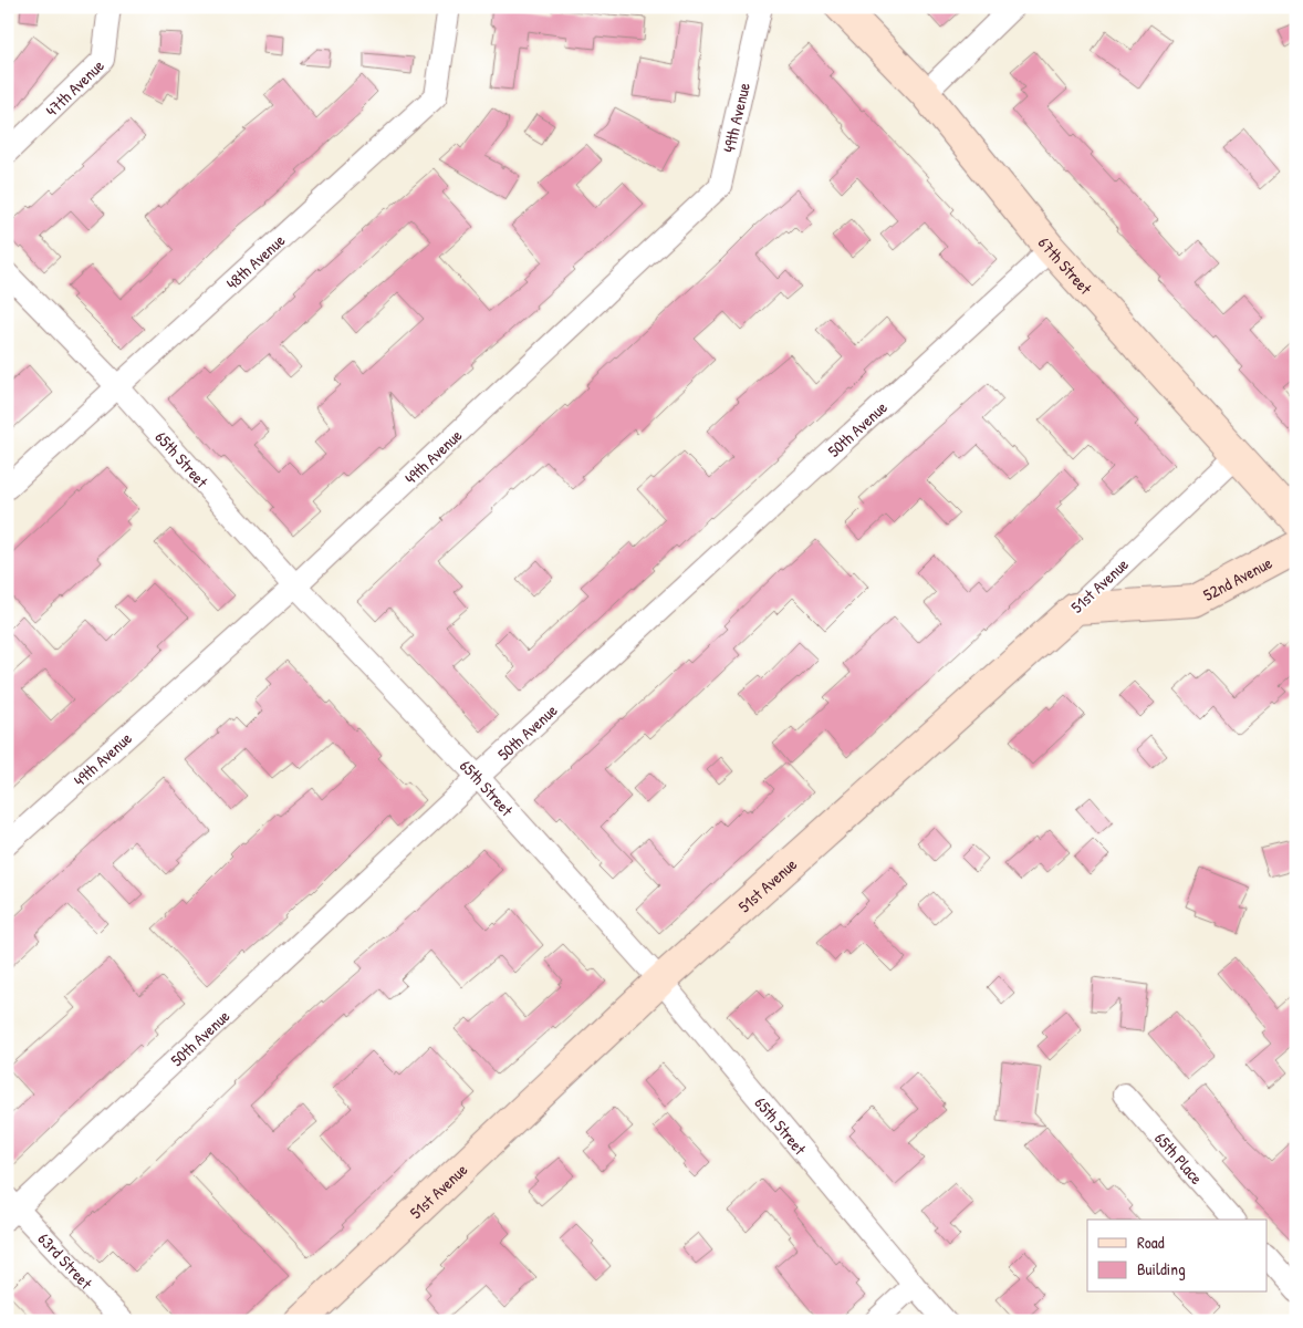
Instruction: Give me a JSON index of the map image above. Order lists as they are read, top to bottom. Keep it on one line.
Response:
{"streets":{"street":["47th Avenue","49th Avenue","48th Avenue","67th Street","50th Avenue","65th Street","52nd Avenue","51st Avenue","65th Place","63rd Street"]},"crossings":[["49th Avenue","65th Street"],["48th Avenue","65th Street"],["67th Street","50th Avenue"],["67th Street","51st Avenue"],["50th Avenue","65th Street"],["50th Avenue","63rd Street"],["65th Street","51st Avenue"],["52nd Avenue","51st Avenue"]],"legend":["Road","Building"]}
